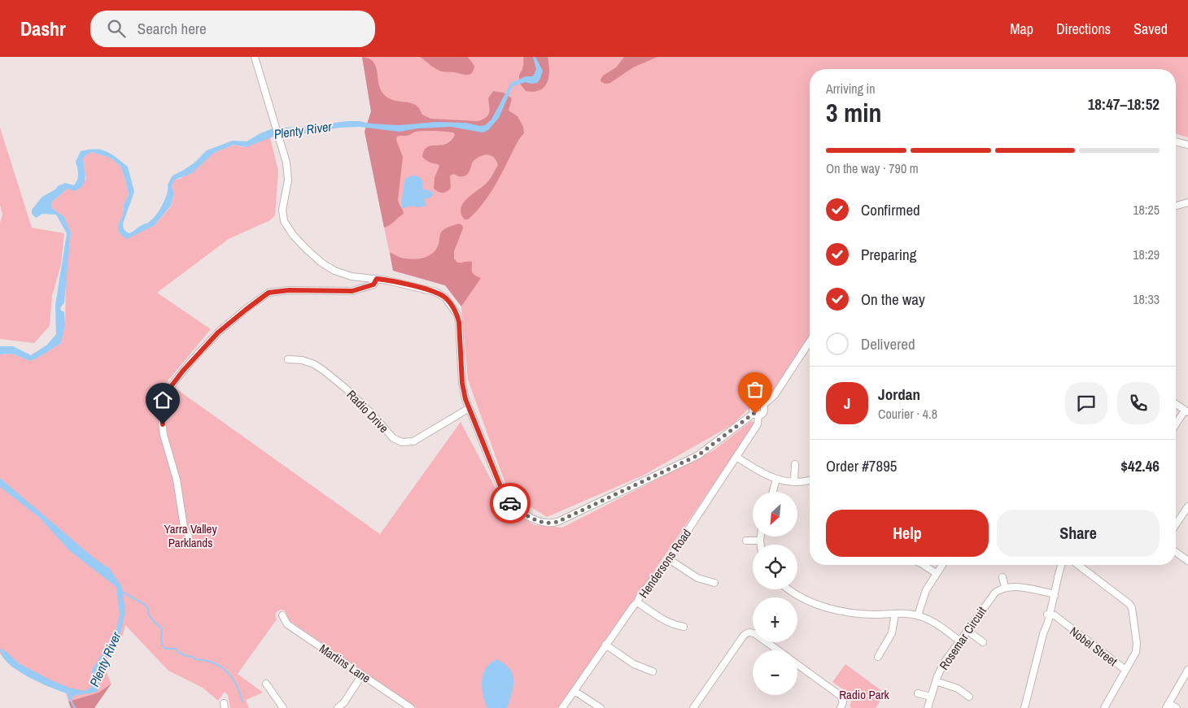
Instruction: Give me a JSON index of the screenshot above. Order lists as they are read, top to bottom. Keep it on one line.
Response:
{"streets":{"street":["Radio Drive","Hendersons Road","Rosemar Circuit","Nobel Street","Martins Lane"]},"water":["Plenty River"],"parks":["Yarra Valley Parklands","Radio Park"],"north":"bottom left","page":{"header":"Dashr","search":"Search here","nav":["Map","Directions","Saved"],"heading":["3 min","Arriving in","18:47–18:52"],"panel":["Jordan","Courier · 4.8","Order #7895","$42.46"],"bar":"On the way · 790 m","list":[["Confirmed","18:25"],["Preparing","18:29"],["On the way","18:33"],"Delivered"],"round":"J","map_buttons":["+","−"],"buttons":["Help","Share"]}}
